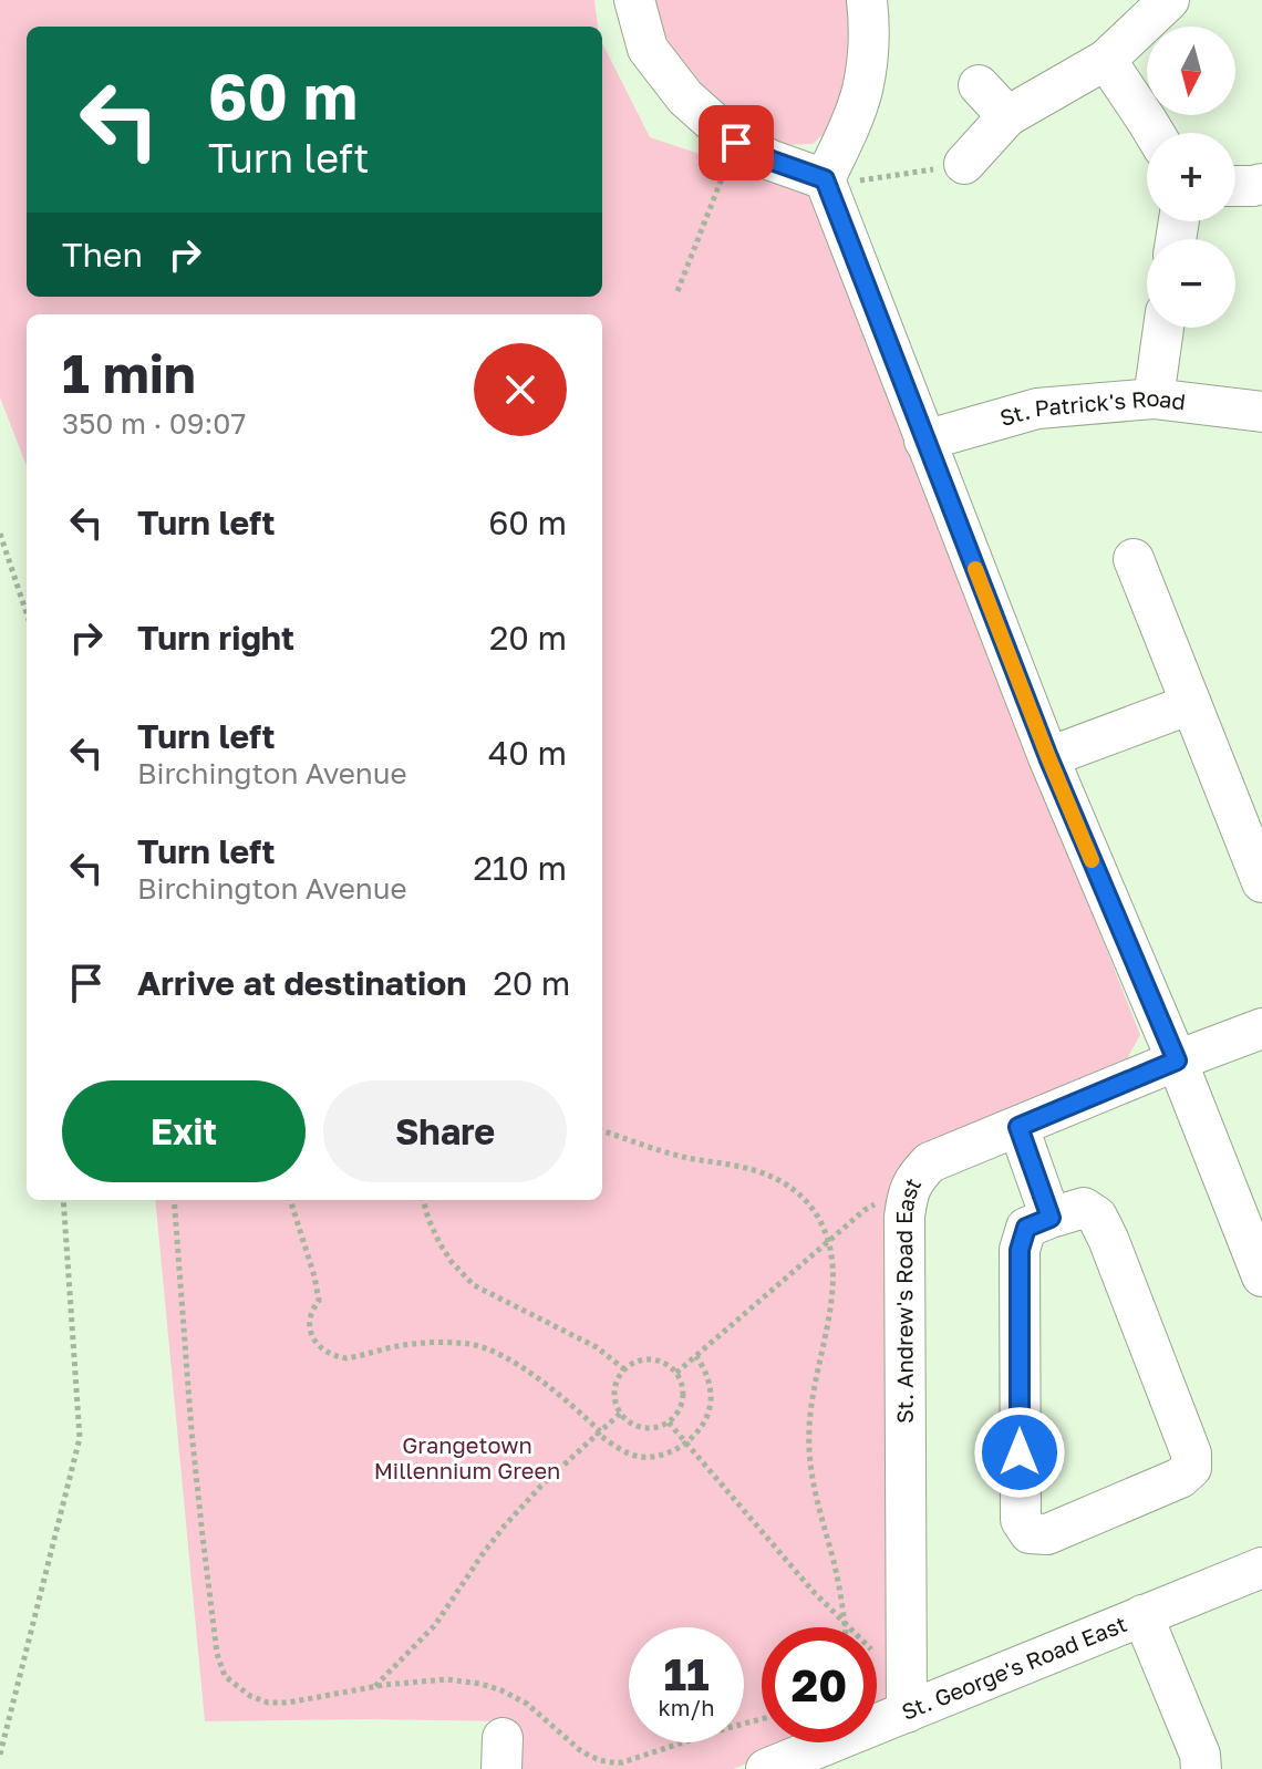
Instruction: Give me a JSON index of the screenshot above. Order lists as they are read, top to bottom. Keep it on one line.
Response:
{"streets":{"street":["St. Patrick's Road","St. Andrew's Road East","St. George's Road East"]},"crossings":[["St. Andrew's Road East","St. George's Road East"]],"parks":["Grangetown Millennium Green"],"north":"bottom","page":{"map_buttons":["+","−"],"turn":["60 m","Turn left"],"then":"Then","heading":["1 min","350 m · 09:07"],"list":[{"name":"Turn left","value":"60 m"},{"name":"Turn right","value":"20 m"},{"name":"Turn left","note":"Birchington Avenue","value":"40 m"},{"name":"Turn left","note":"Birchington Avenue","value":"210 m"},{"name":"Arrive at destination","value":"20 m"}],"buttons":["Exit","Share"],"speed":"11 km/h","limit":"20"}}
